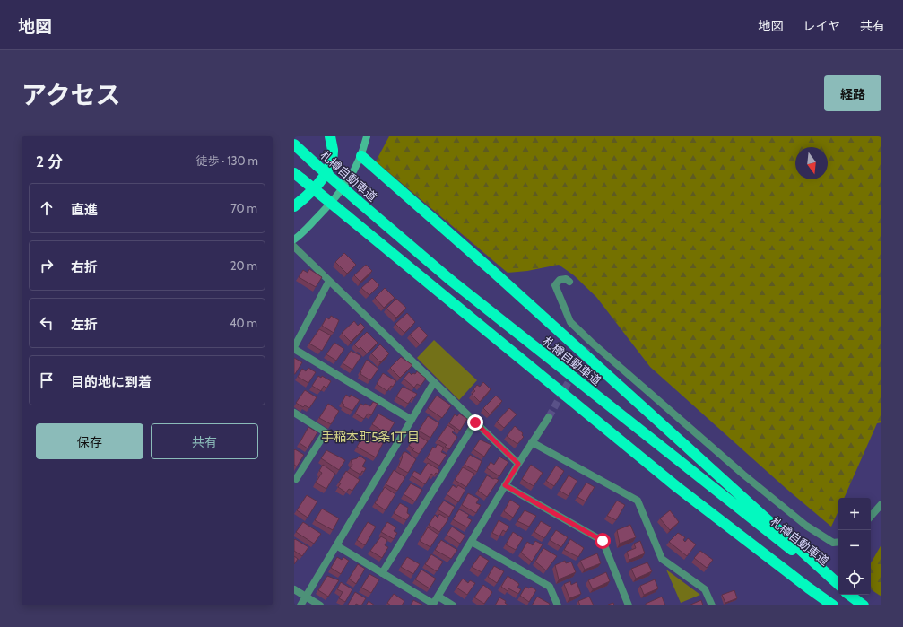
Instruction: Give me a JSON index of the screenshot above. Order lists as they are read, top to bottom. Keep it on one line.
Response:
{"streets":{"highway":["札樽自動車道"]},"districts":["手稲本町5条1丁目"],"north":"bottom","page":{"header":"地図","nav":["地図","レイヤ","共有"],"title":"アクセス","buttons":["経路",["保存","共有"]],"heading":["2 分","徒歩 · 130 m"],"list":[["直進","70 m"],["右折","20 m"],["左折","40 m"],"目的地に到着"],"map_buttons":["+","−"]}}
